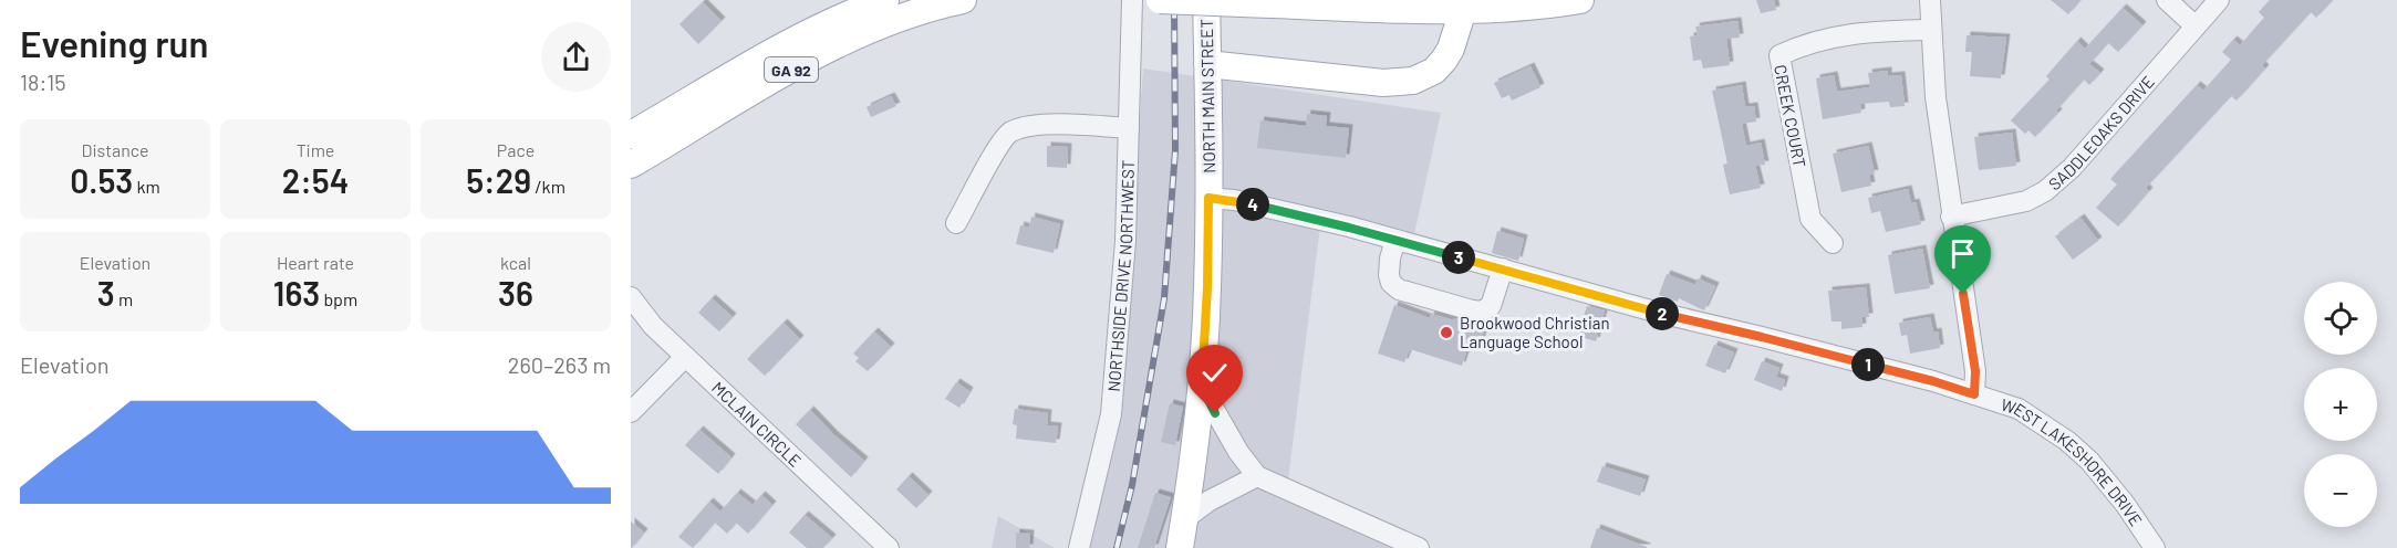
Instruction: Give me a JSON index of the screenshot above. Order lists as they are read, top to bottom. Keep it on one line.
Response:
{"streets":{"main road":["GA 92","NORTH MAIN STREET"],"street":["CREEK COURT","SADDLEOAKS DRIVE","NORTHSIDE DRIVE NORTHWEST","MCLAIN CIRCLE","WEST LAKESHORE DRIVE"]},"crossings":[["NORTH MAIN STREET","WEST LAKESHORE DRIVE"]],"places":["Brookwood Christian Language School"],"page":{"heading":["Evening run","18:15"],"stats":[["Distance","0.53 km"],["Time","2:54"],["Pace","5:29 /km"],["Elevation","3 m"],["Heart rate","163 bpm"],["kcal","36"]],"pins":["4","3","2","1"],"map_buttons":["+","−"],"chart":["Elevation","260–263 m"]}}
